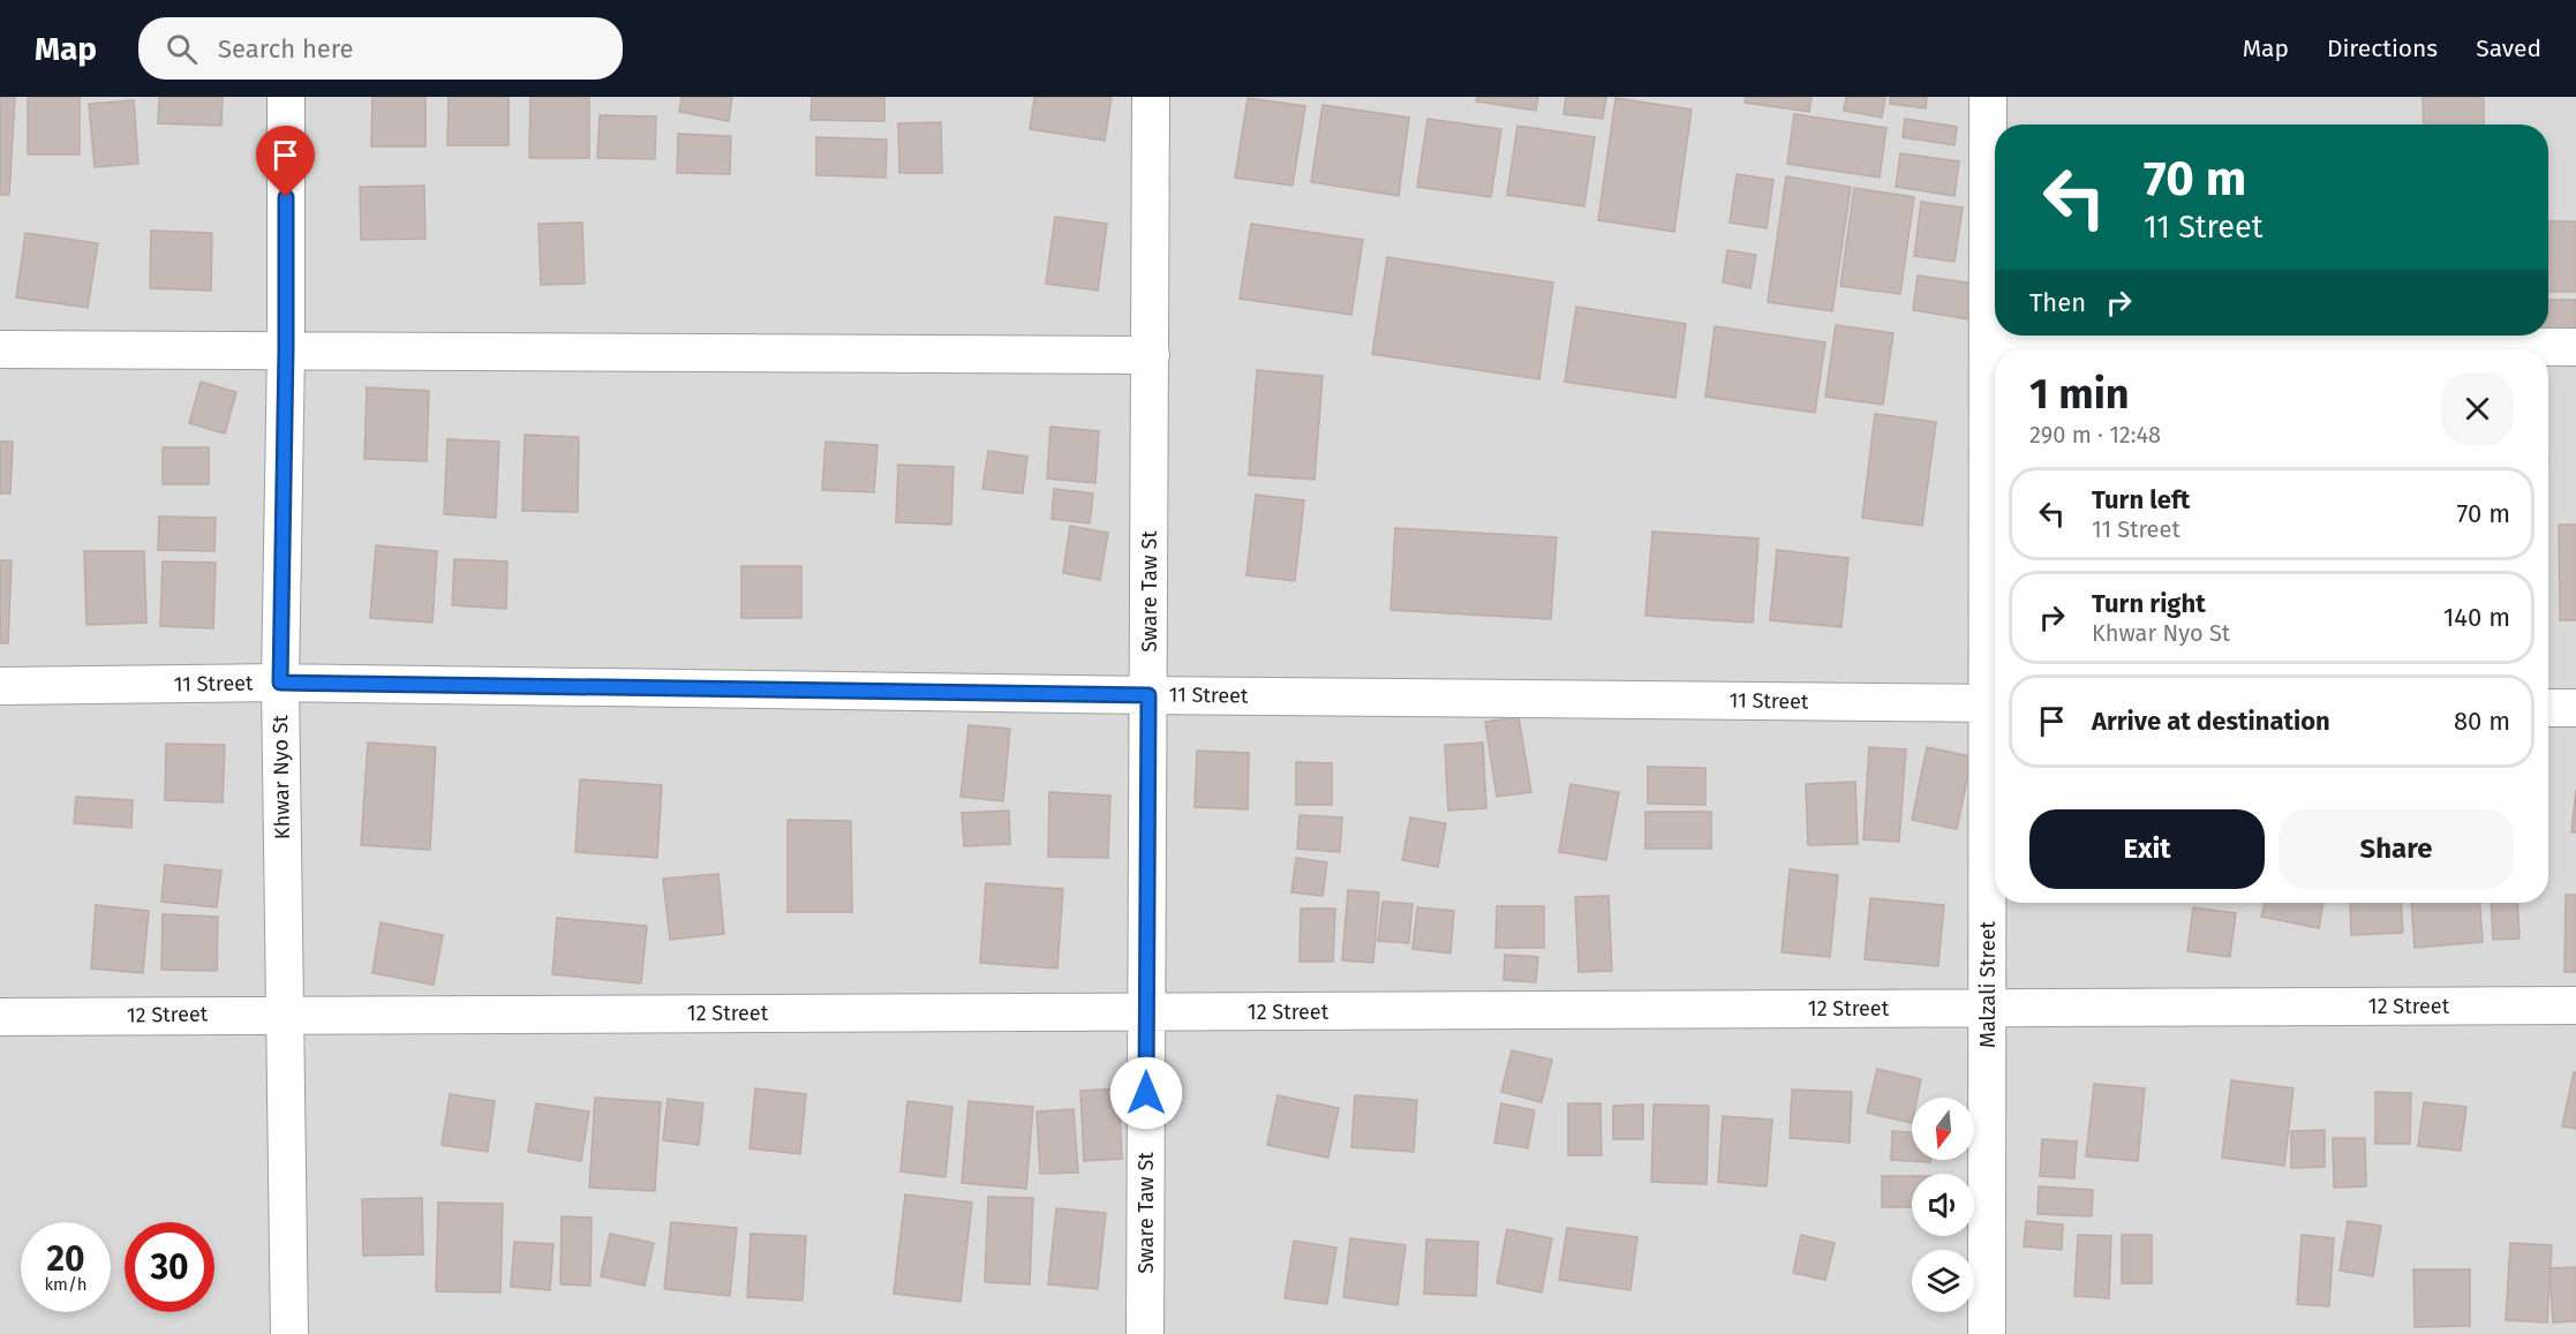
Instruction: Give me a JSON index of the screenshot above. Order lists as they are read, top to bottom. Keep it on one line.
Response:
{"streets":{"street":["Sware Taw St","11 Street","Khwar Nyo St","Malzali Street","12 Street"]},"crossings":[["Sware Taw St","11 Street"],["Sware Taw St","12 Street"],["11 Street","Khwar Nyo St"],["Khwar Nyo St","12 Street"],["Malzali Street","12 Street"]],"north":"bottom","page":{"header":"Map","search":"Search here","nav":["Map","Directions","Saved"],"turn":["70 m","11 Street"],"then":"Then","heading":["1 min","290 m · 12:48"],"list":[{"name":"Turn left","note":"11 Street","value":"70 m"},{"name":"Turn right","note":"Khwar Nyo St","value":"140 m"},{"name":"Arrive at destination","value":"80 m"}],"buttons":["Exit","Share"],"speed":"20 km/h","limit":"30"}}
